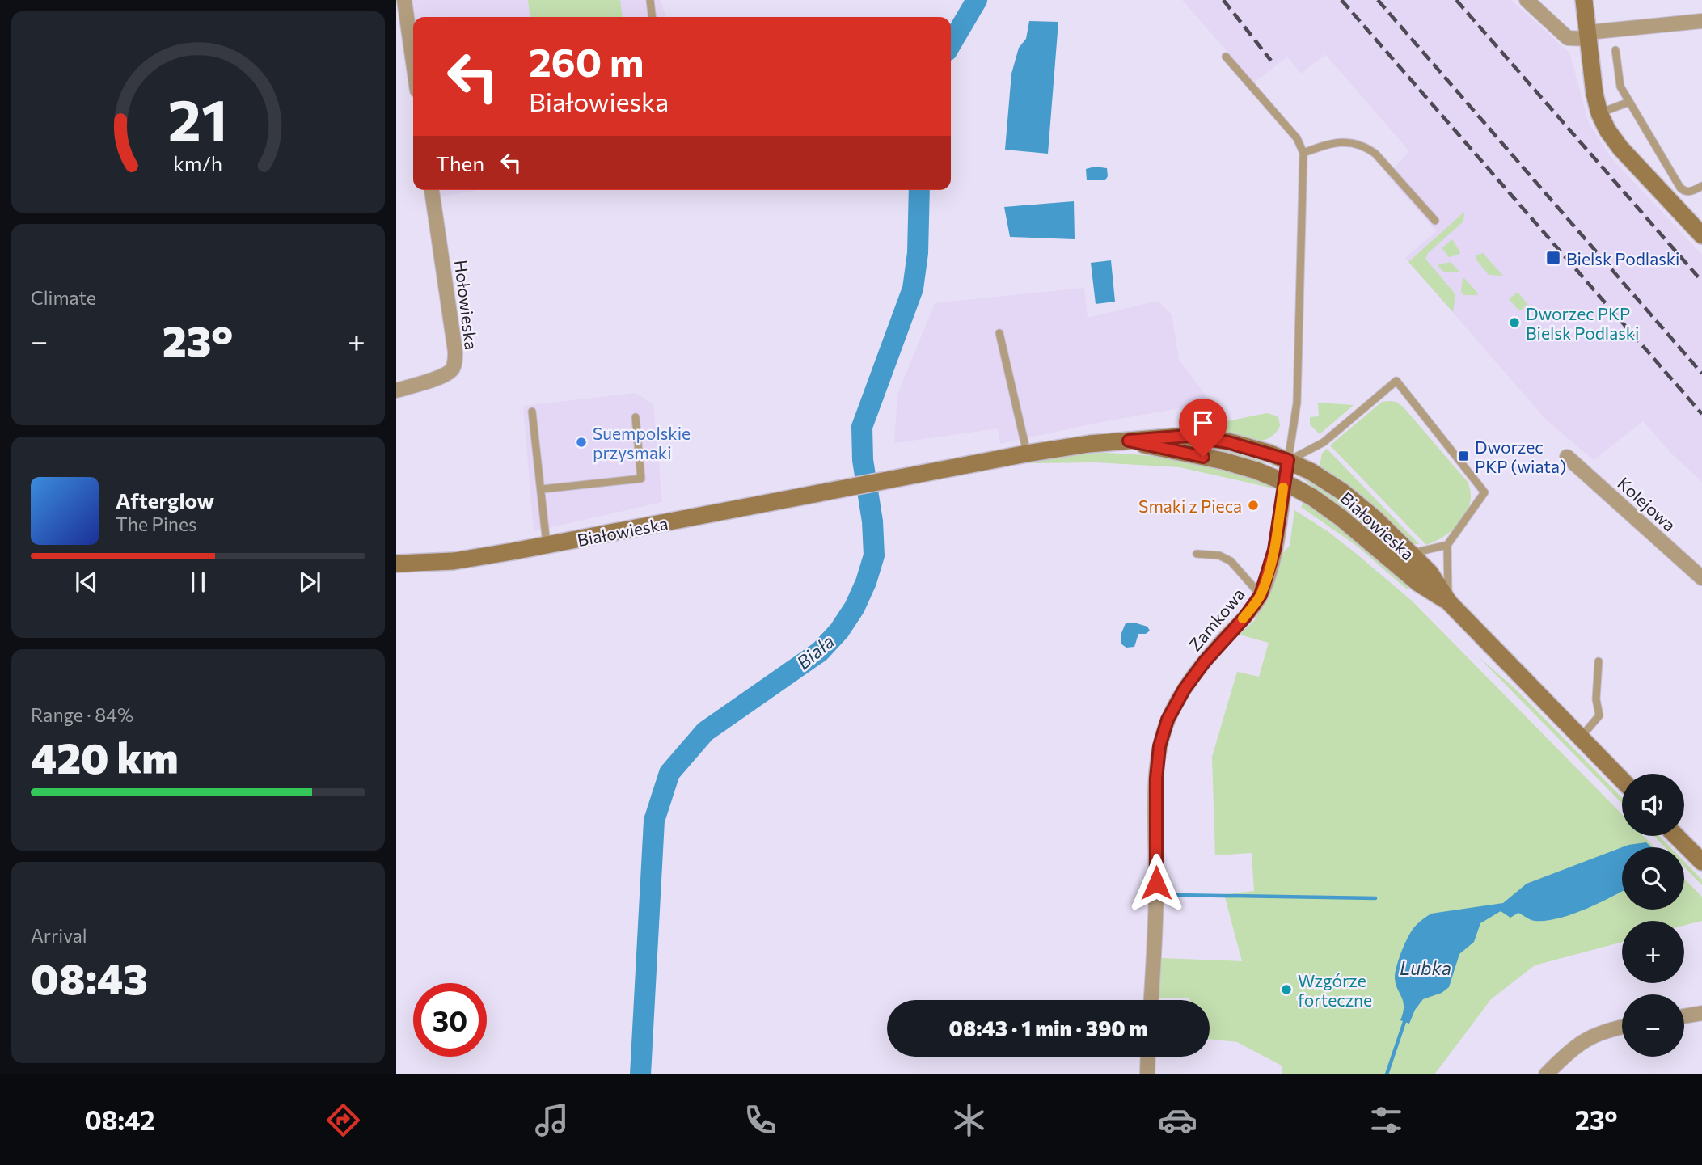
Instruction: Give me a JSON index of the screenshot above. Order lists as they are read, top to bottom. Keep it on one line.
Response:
{"streets":{"main road":["Białowieska"],"street":["Hołowieska","Kolejowa","Zamkowa"]},"crossings":[["Białowieska","Zamkowa"]],"water":["Biała","Lubka"],"places":{"transit":["Bielsk Podlaski","Dworzec PKP (wiata)"],"other":["Dworzec PKP Bielsk Podlaski","Suempolskie przysmaki","Smaki z Pieca","Wzgórze forteczne"]},"page":{"turn":["260 m","Białowieska"],"then":"Then","tile":["Climate",["Range · 84%","420 km"],["Arrival","08:43"]],"heat":["−","23°","+"],"song":["Afterglow","The Pines"],"map_buttons":["+","−"],"limit":"30","trip":"08:43 · 1 min · 390 m","tabs":["08:42","23°"],"gauge":["21","km/h"]}}
